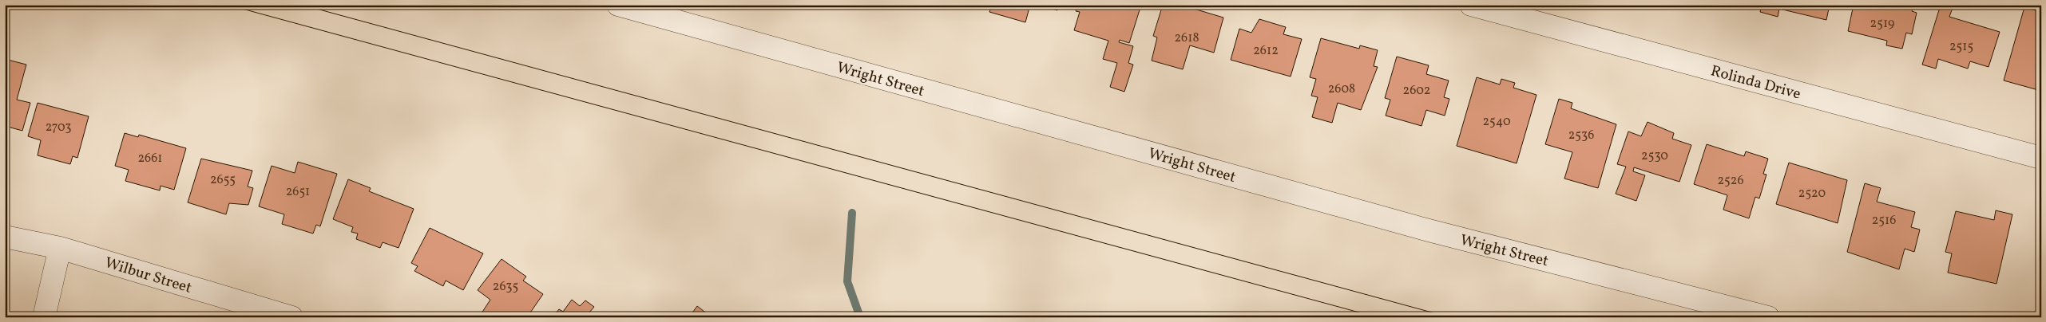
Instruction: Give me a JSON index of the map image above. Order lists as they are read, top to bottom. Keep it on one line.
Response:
{"streets":{"street":["Wright Street","Rolinda Drive","Wilbur Street"]},"house_numbers":["2519","2618","2515","2612","2608","2602","2540","2703","2536","2530","2661","2655","2526","2651","2520","2516","2635"]}
